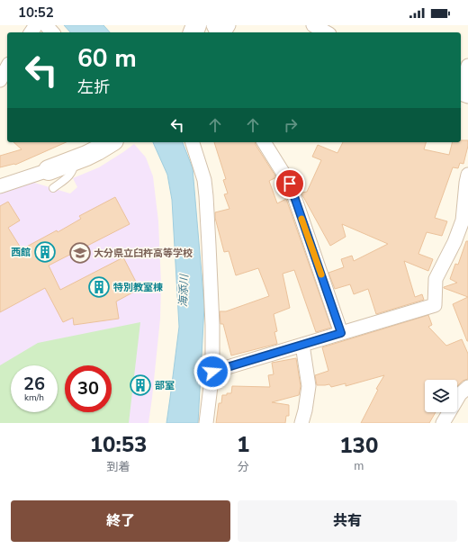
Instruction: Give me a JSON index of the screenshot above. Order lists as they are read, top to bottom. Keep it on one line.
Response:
{"water":["海添川"],"places":{"building":["西館","特別教室棟","部室"],"school or university":["大分県立臼杵高等学校"]},"page":{"status":"10:52","turn":["60 m","左折"],"speed":"26 km/h","limit":"30","eta":["10:53","到着","1","分","130","m"],"buttons":["終了","共有"]}}
